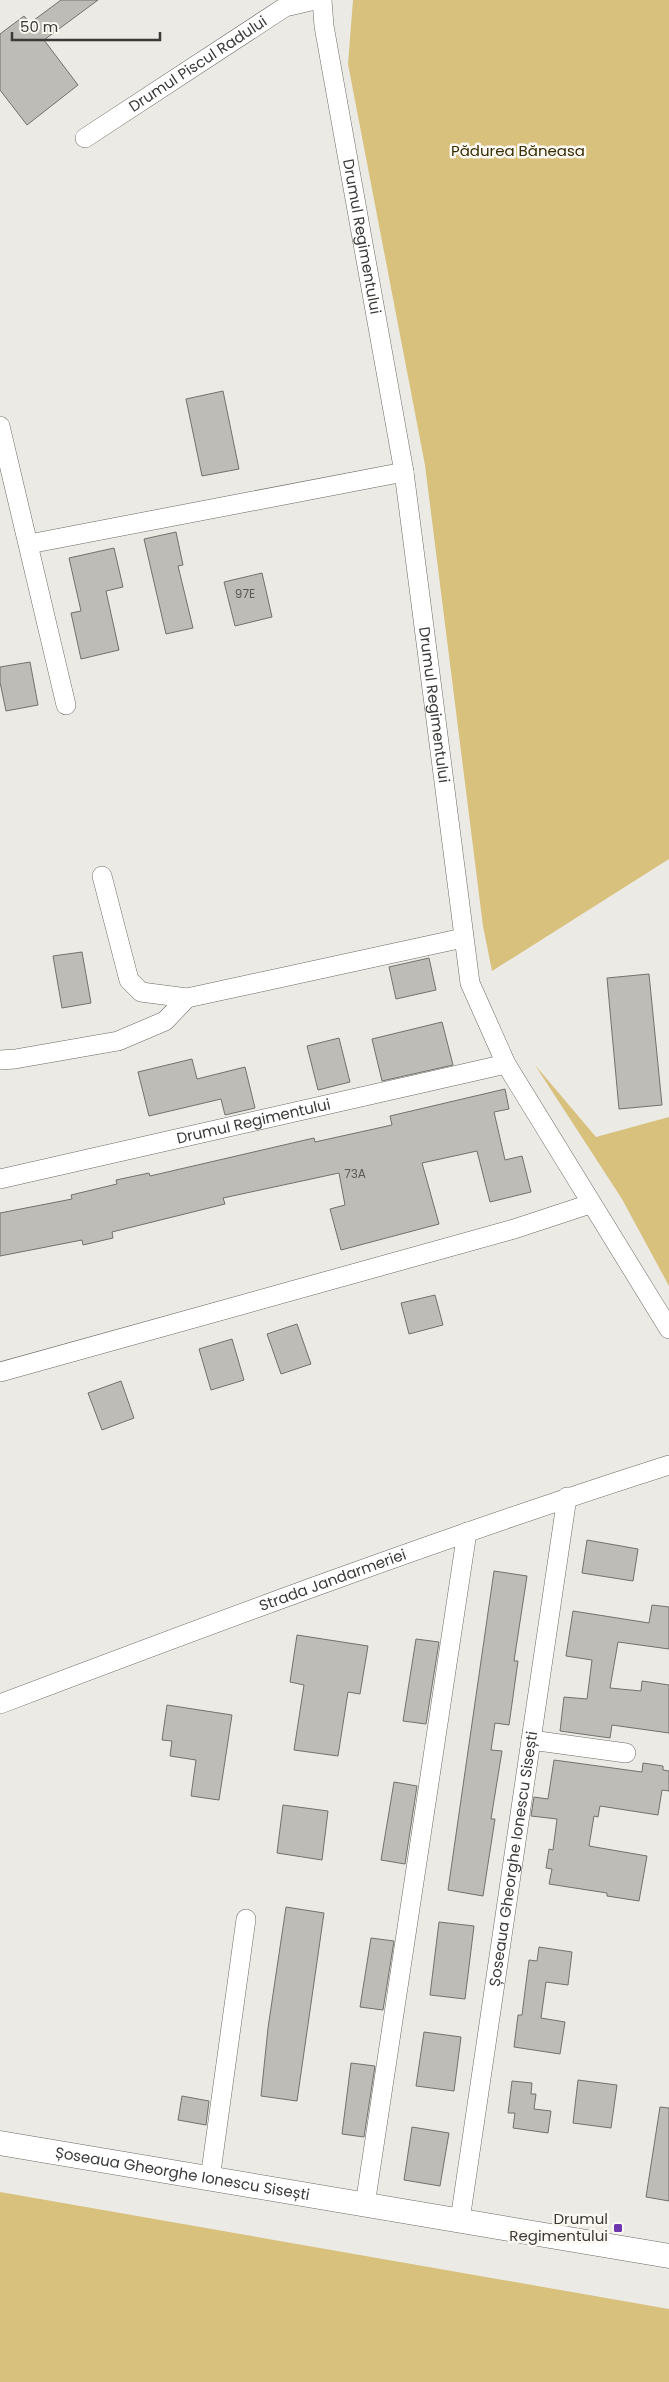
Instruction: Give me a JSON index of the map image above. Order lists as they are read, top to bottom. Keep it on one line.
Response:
{"streets":{"main road":["Șoseaua Gheorghe Ionescu Sisești"],"street":["Drumul Piscul Radului","Drumul Regimentului","Strada Jandarmeriei"]},"crossings":[["Strada Jandarmeriei","Șoseaua Gheorghe Ionescu Sisești"]],"parks":["Pădurea Băneasa"],"places":{"transit":["Drumul Regimentului"]},"house_numbers":["97E","73A"],"scale_bar":"50 m"}
